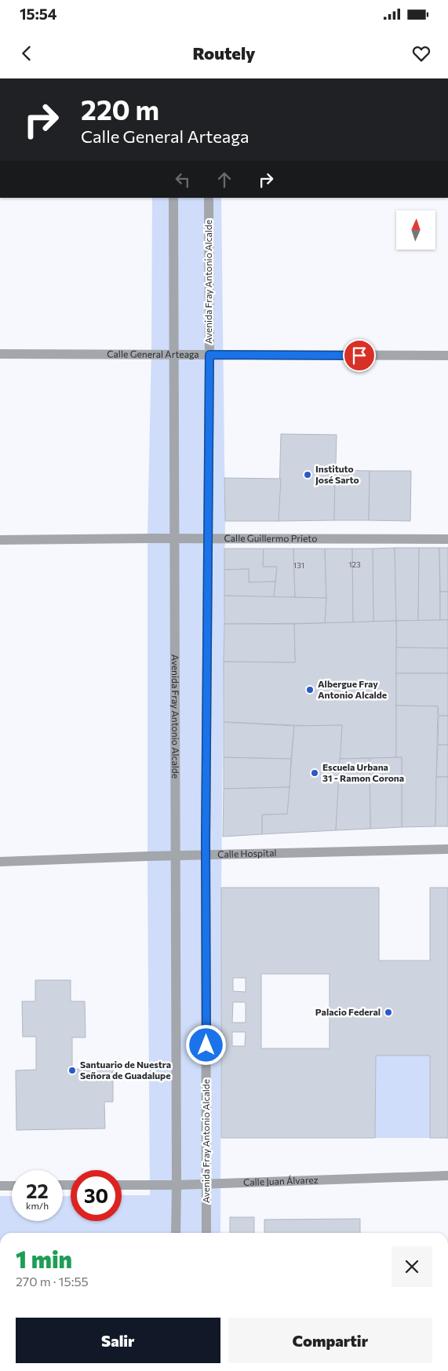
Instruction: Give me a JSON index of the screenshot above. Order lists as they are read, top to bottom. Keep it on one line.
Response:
{"streets":{"street":["Avenida Fray Antonio Alcalde","Calle General Arteaga","Calle Guillermo Prieto","Calle Hospital","Calle Juan Álvarez"]},"crossings":[["Avenida Fray Antonio Alcalde","Calle General Arteaga"],["Avenida Fray Antonio Alcalde","Calle Guillermo Prieto"],["Avenida Fray Antonio Alcalde","Calle Hospital"],["Avenida Fray Antonio Alcalde","Calle Juan Álvarez"]],"places":["Instituto José Sarto","Albergue Fray Antonio Alcalde","Escuela Urbana 31 - Ramon Corona","Palacio Federal","Santuario de Nuestra Señora de Guadalupe"],"house_numbers":["123","131"],"north":"top","page":{"status":"15:54","header":"Routely","turn":["220 m","Calle General Arteaga"],"speed":"22 km/h","limit":"30","heading":["1 min","270 m · 15:55"],"buttons":["Salir","Compartir"]}}
